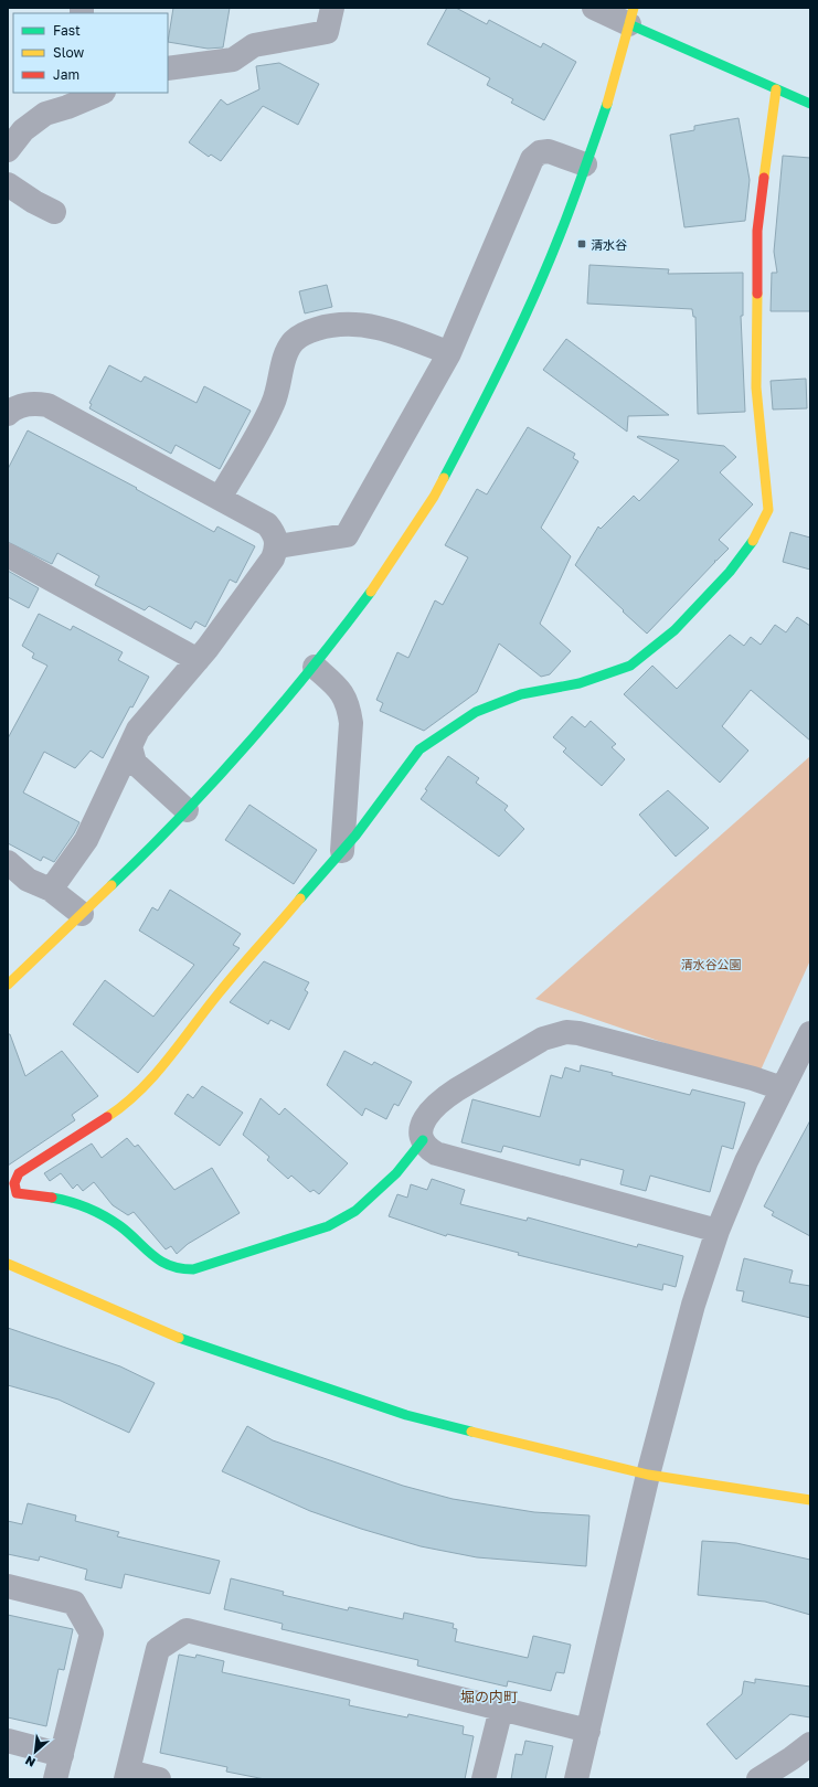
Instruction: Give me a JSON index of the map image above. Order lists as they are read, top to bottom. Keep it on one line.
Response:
{"districts":["堀の内町"],"parks":["清水谷公園"],"places":{"transit":["清水谷"]},"legend":["Fast","Slow","Jam"],"north":"bottom left"}
